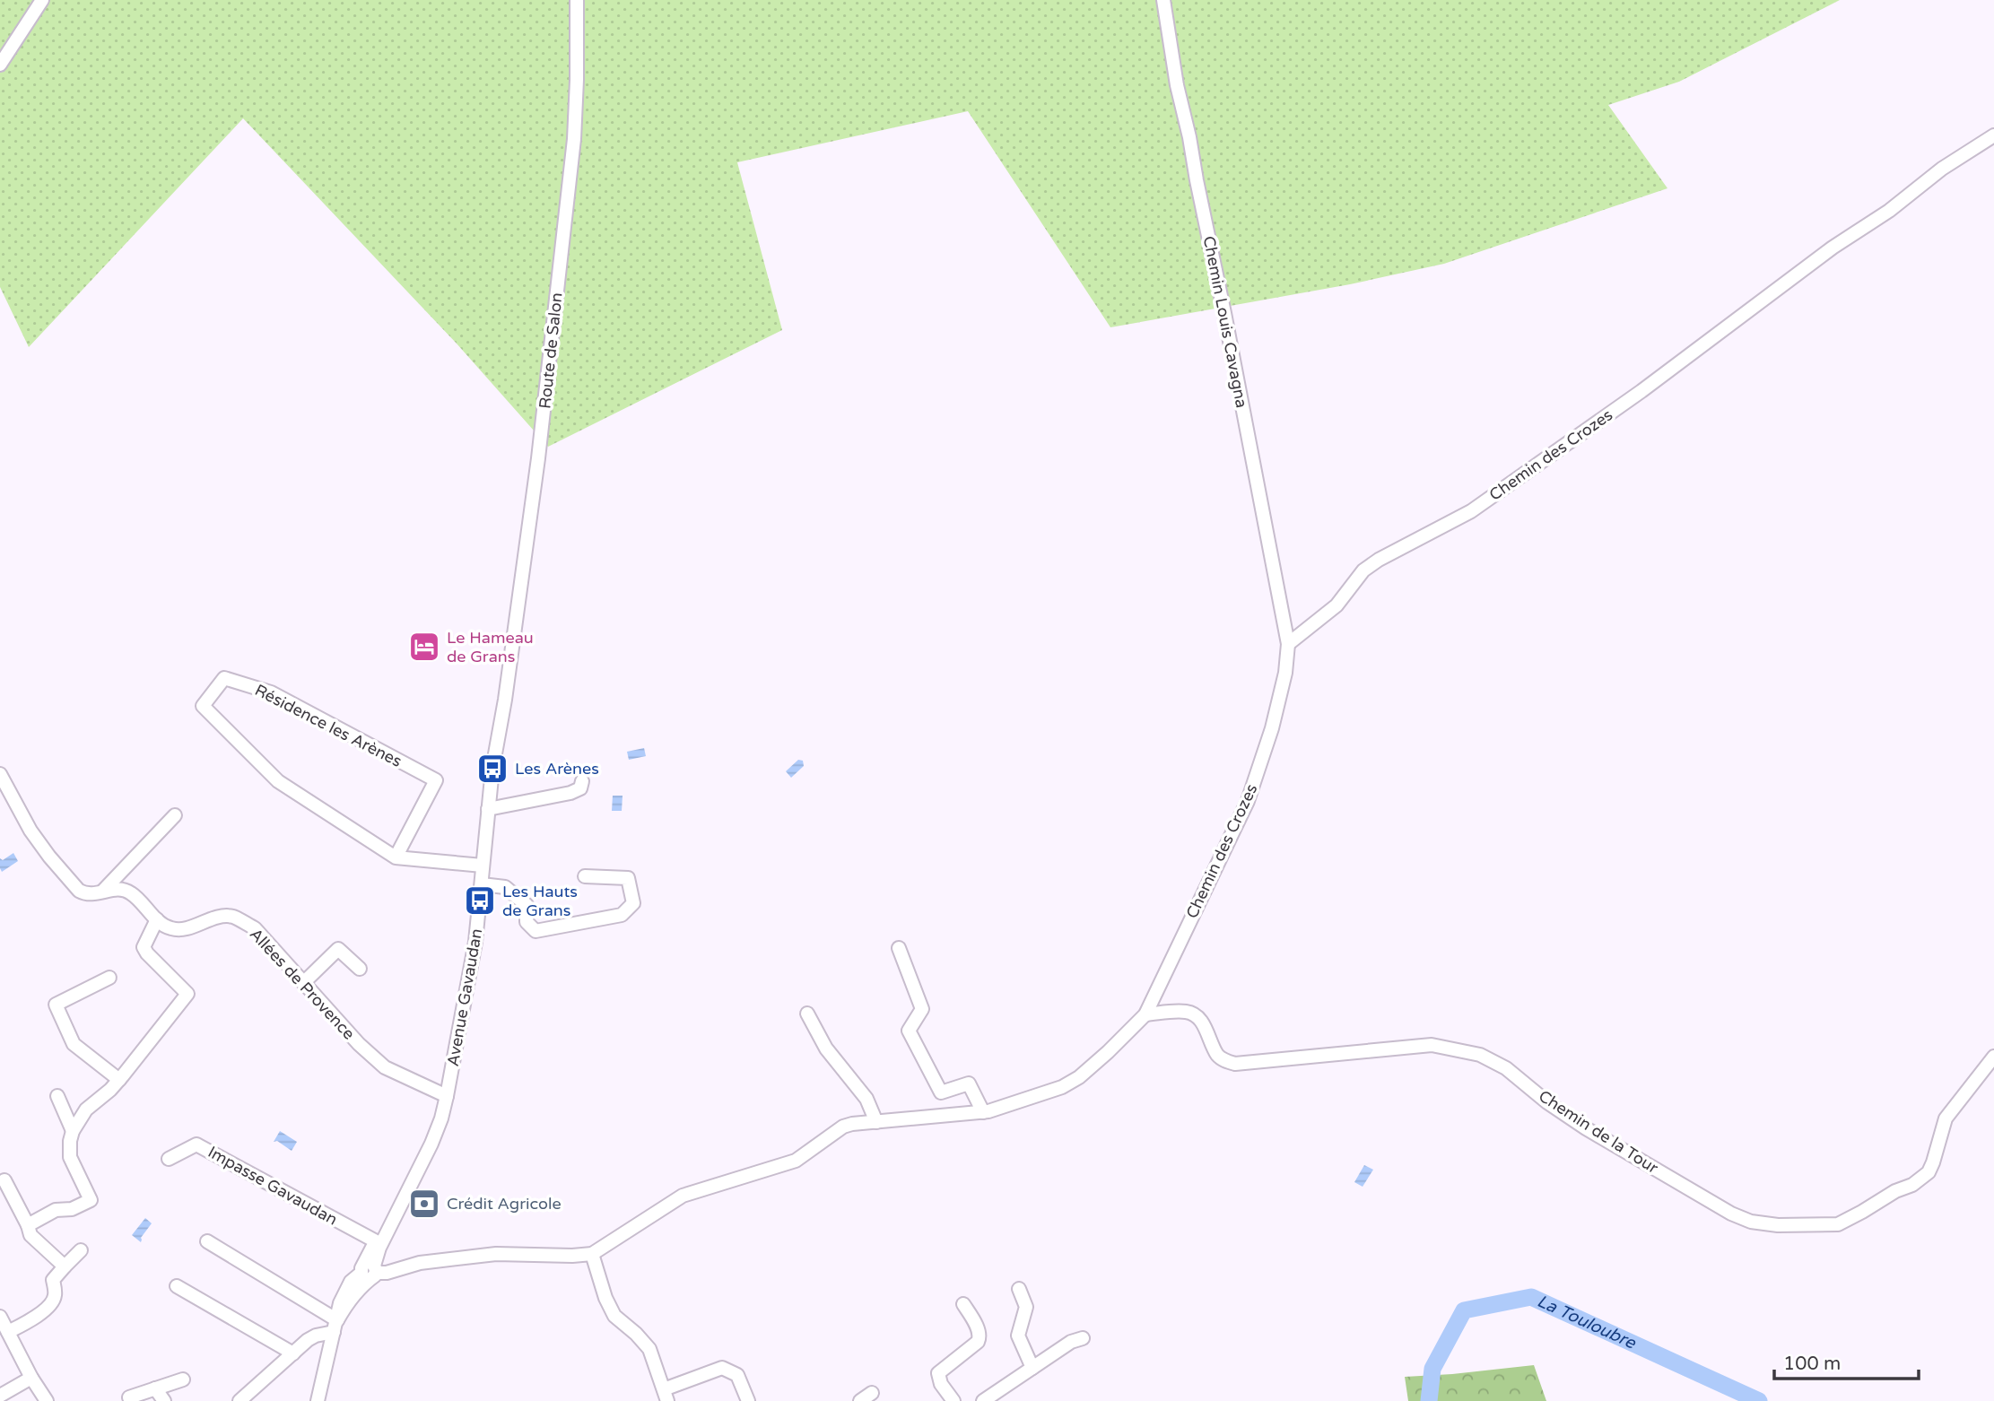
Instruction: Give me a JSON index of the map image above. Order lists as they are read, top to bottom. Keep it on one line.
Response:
{"streets":{"street":["Chemin Louis Cavagna","Route de Salon","Chemin des Crozes","Résidence les Arènes","Allées de Provence","Avenue Gavaudan","Chemin de la Tour","Impasse Gavaudan"]},"crossings":[["Chemin Louis Cavagna","Chemin des Crozes"],["Route de Salon","Avenue Gavaudan"],["Chemin des Crozes","Avenue Gavaudan"],["Chemin des Crozes","Chemin de la Tour"],["Résidence les Arènes","Avenue Gavaudan"],["Allées de Provence","Avenue Gavaudan"],["Avenue Gavaudan","Impasse Gavaudan"]],"water":["La Touloubre"],"places":{"hotel":["Le Hameau de Grans"],"bus stop":["Les Arènes","Les Hauts de Grans"],"bank":["Crédit Agricole"]},"scale_bar":"100 m"}
